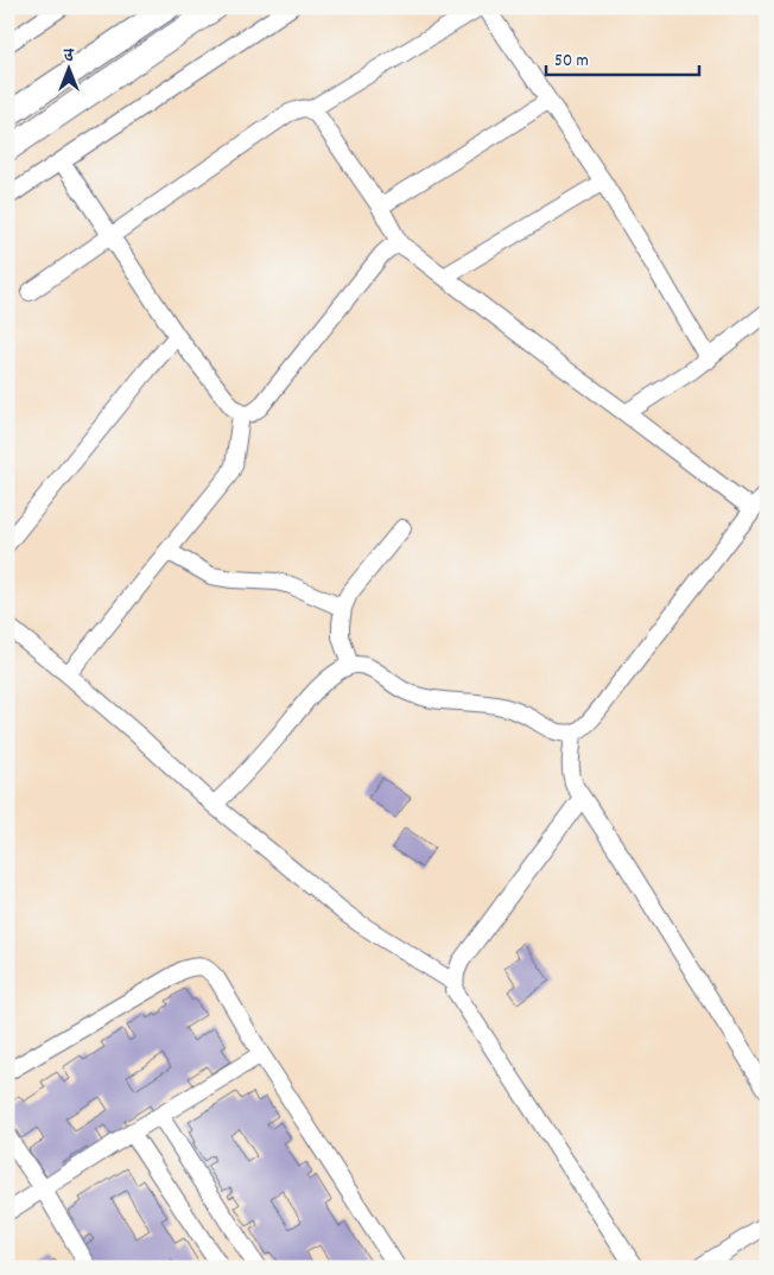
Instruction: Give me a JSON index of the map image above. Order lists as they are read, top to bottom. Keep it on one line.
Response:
{"scale_bar":"50 m","north":"top"}
